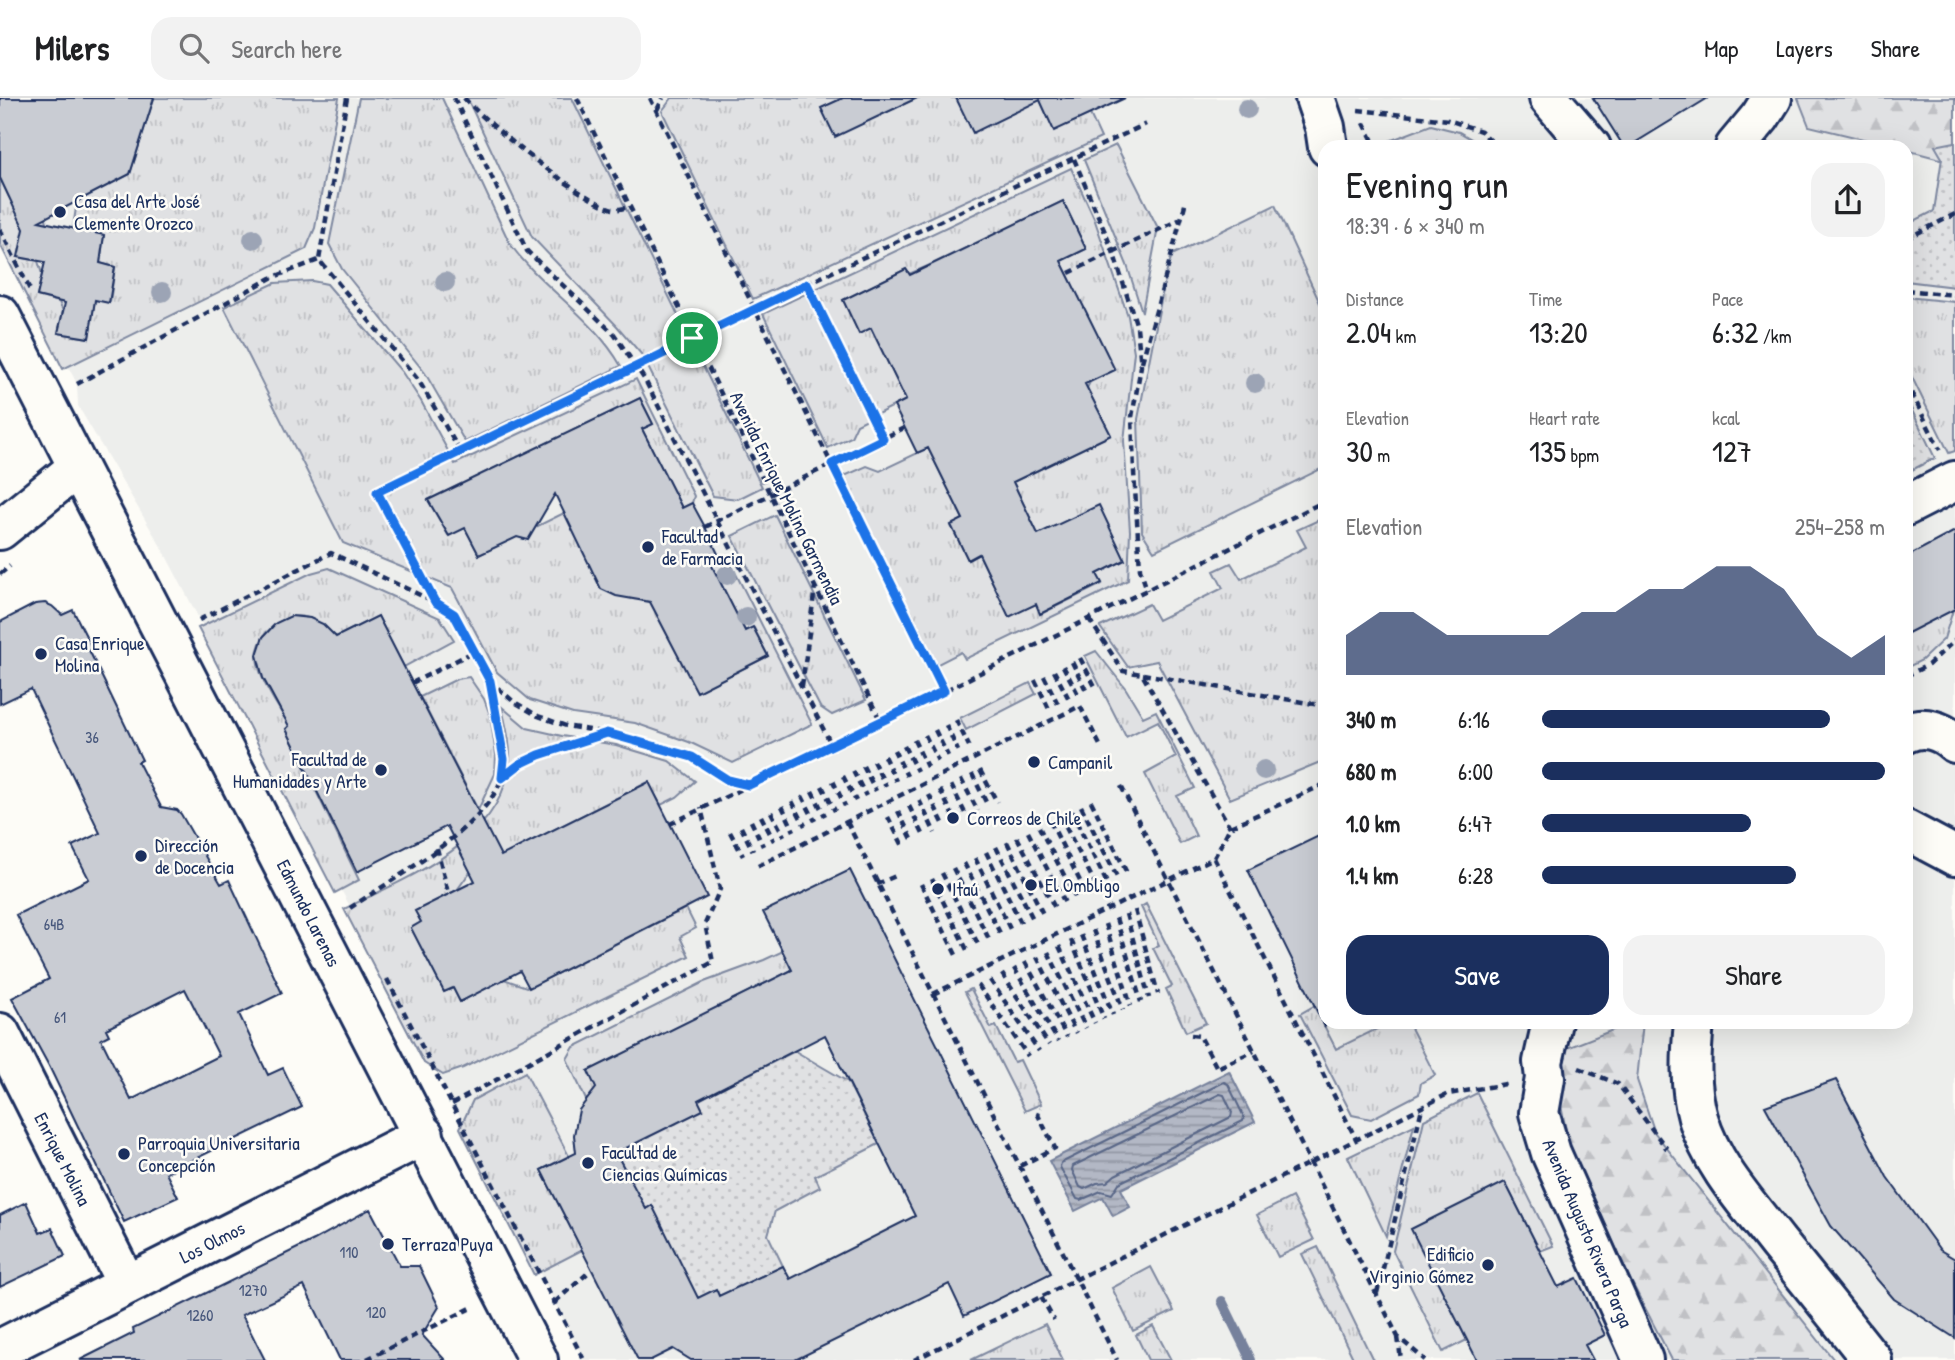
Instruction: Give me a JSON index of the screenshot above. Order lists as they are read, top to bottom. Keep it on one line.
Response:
{"streets":{"street":["Edmundo Larenas","Enrique Molina","Avenida Augusto Rivera Parga","Los Olmos"],"path":["Avenida Enrique Molina Garmendia"]},"crossings":[["Edmundo Larenas","Los Olmos"],["Enrique Molina","Los Olmos"]],"places":["Casa del Arte José Clemente Orozco","Facultad de Farmacia","Casa Enrique Molina","Campanil","Facultad de Humanidades y Arte","Correos de Chile","Dirección de Docencia","El Ombligo","Itaú","Parroquia Universitaria Concepción","Facultad de Ciencias Químicas","Terraza Puya","Edificio Virginio Gómez"],"house_numbers":["36","64B","61","110","1270","120","1260"],"page":{"header":"Milers","search":"Search here","nav":["Map","Layers","Share"],"heading":["Evening run","18:39 · 6 × 340 m"],"stats":[["Distance","2.04 km"],["Time","13:20"],["Pace","6:32 /km"],["Elevation","30 m"],["Heart rate","135 bpm"],["kcal","127"]],"chart":["Elevation","254–258 m"],"list":[{"name":"340 m","note":"6:16"},{"name":"680 m","note":"6:00"},{"name":"1.0 km","note":"6:47"},{"name":"1.4 km","note":"6:28"}],"buttons":["Save","Share"]}}
